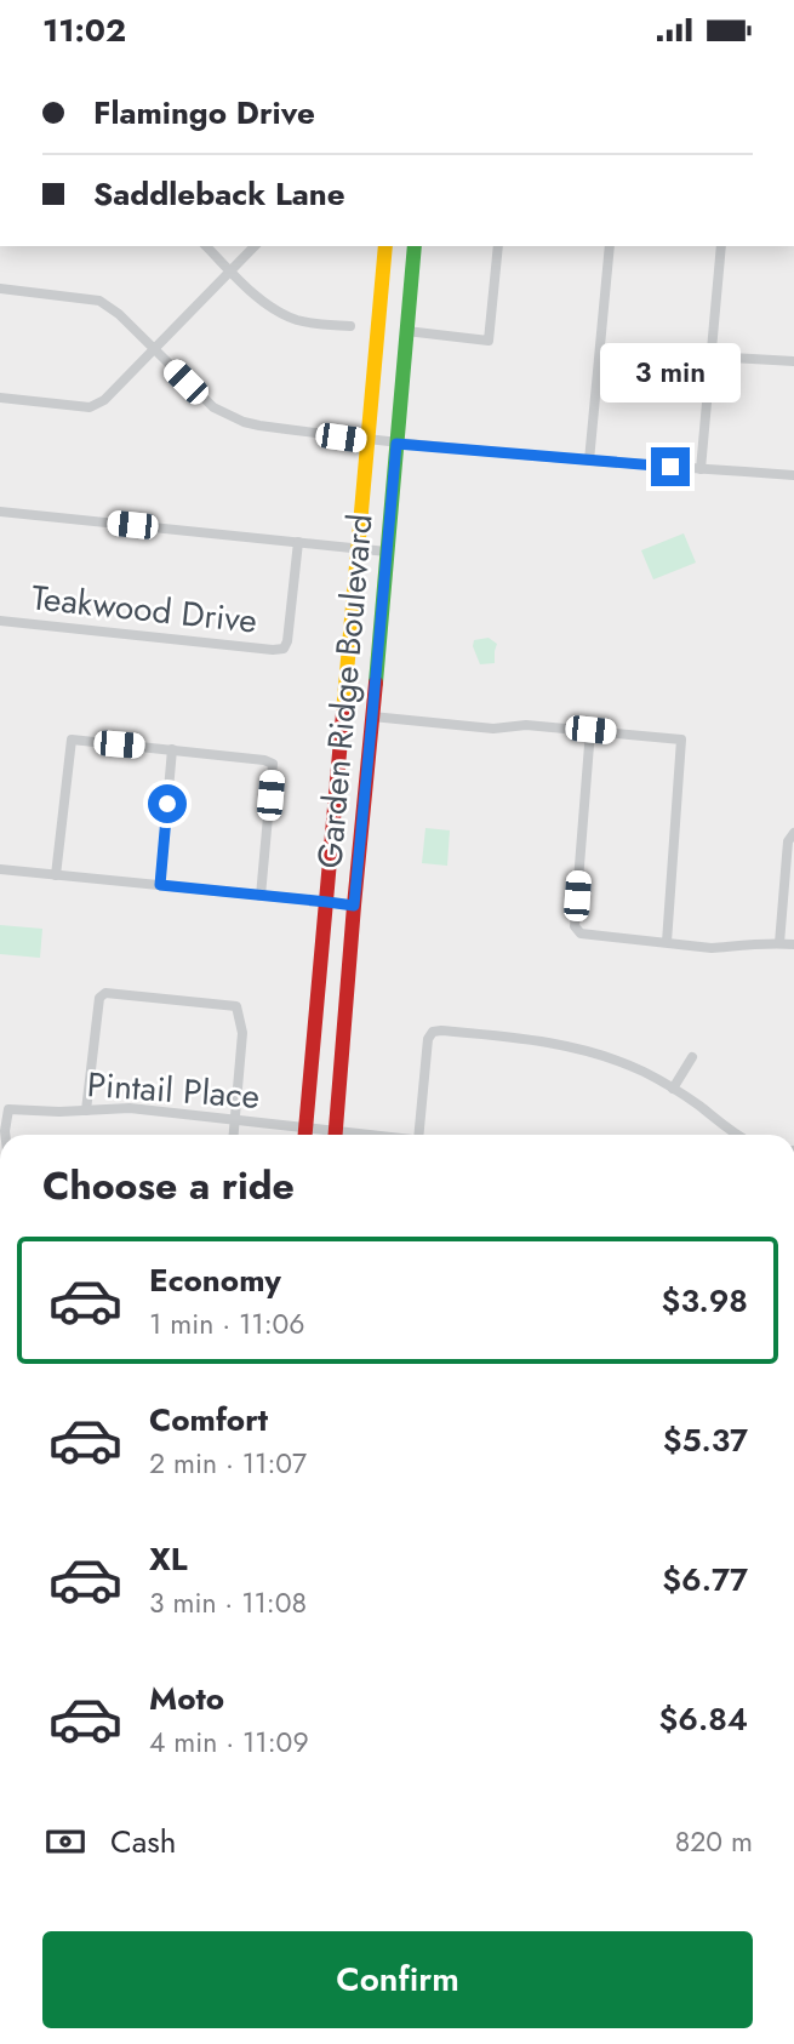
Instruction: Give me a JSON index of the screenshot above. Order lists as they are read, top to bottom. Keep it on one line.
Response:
{"streets":{"main road":["Garden Ridge Boulevard"],"street":["Teakwood Drive","Pintail Place"]},"page":{"status":"11:02","banner":["Flamingo Drive","Saddleback Lane"],"bubble":"3 min","heading":"Choose a ride","list":[{"name":"Economy","note":"1 min · 11:06","value":"$3.98"},{"name":"Comfort","note":"2 min · 11:07","value":"$5.37"},{"name":"XL","note":"3 min · 11:08","value":"$6.77"},{"name":"Moto","note":"4 min · 11:09","value":"$6.84"}],"pay":["Cash","820 m"],"buttons":"Confirm"}}
